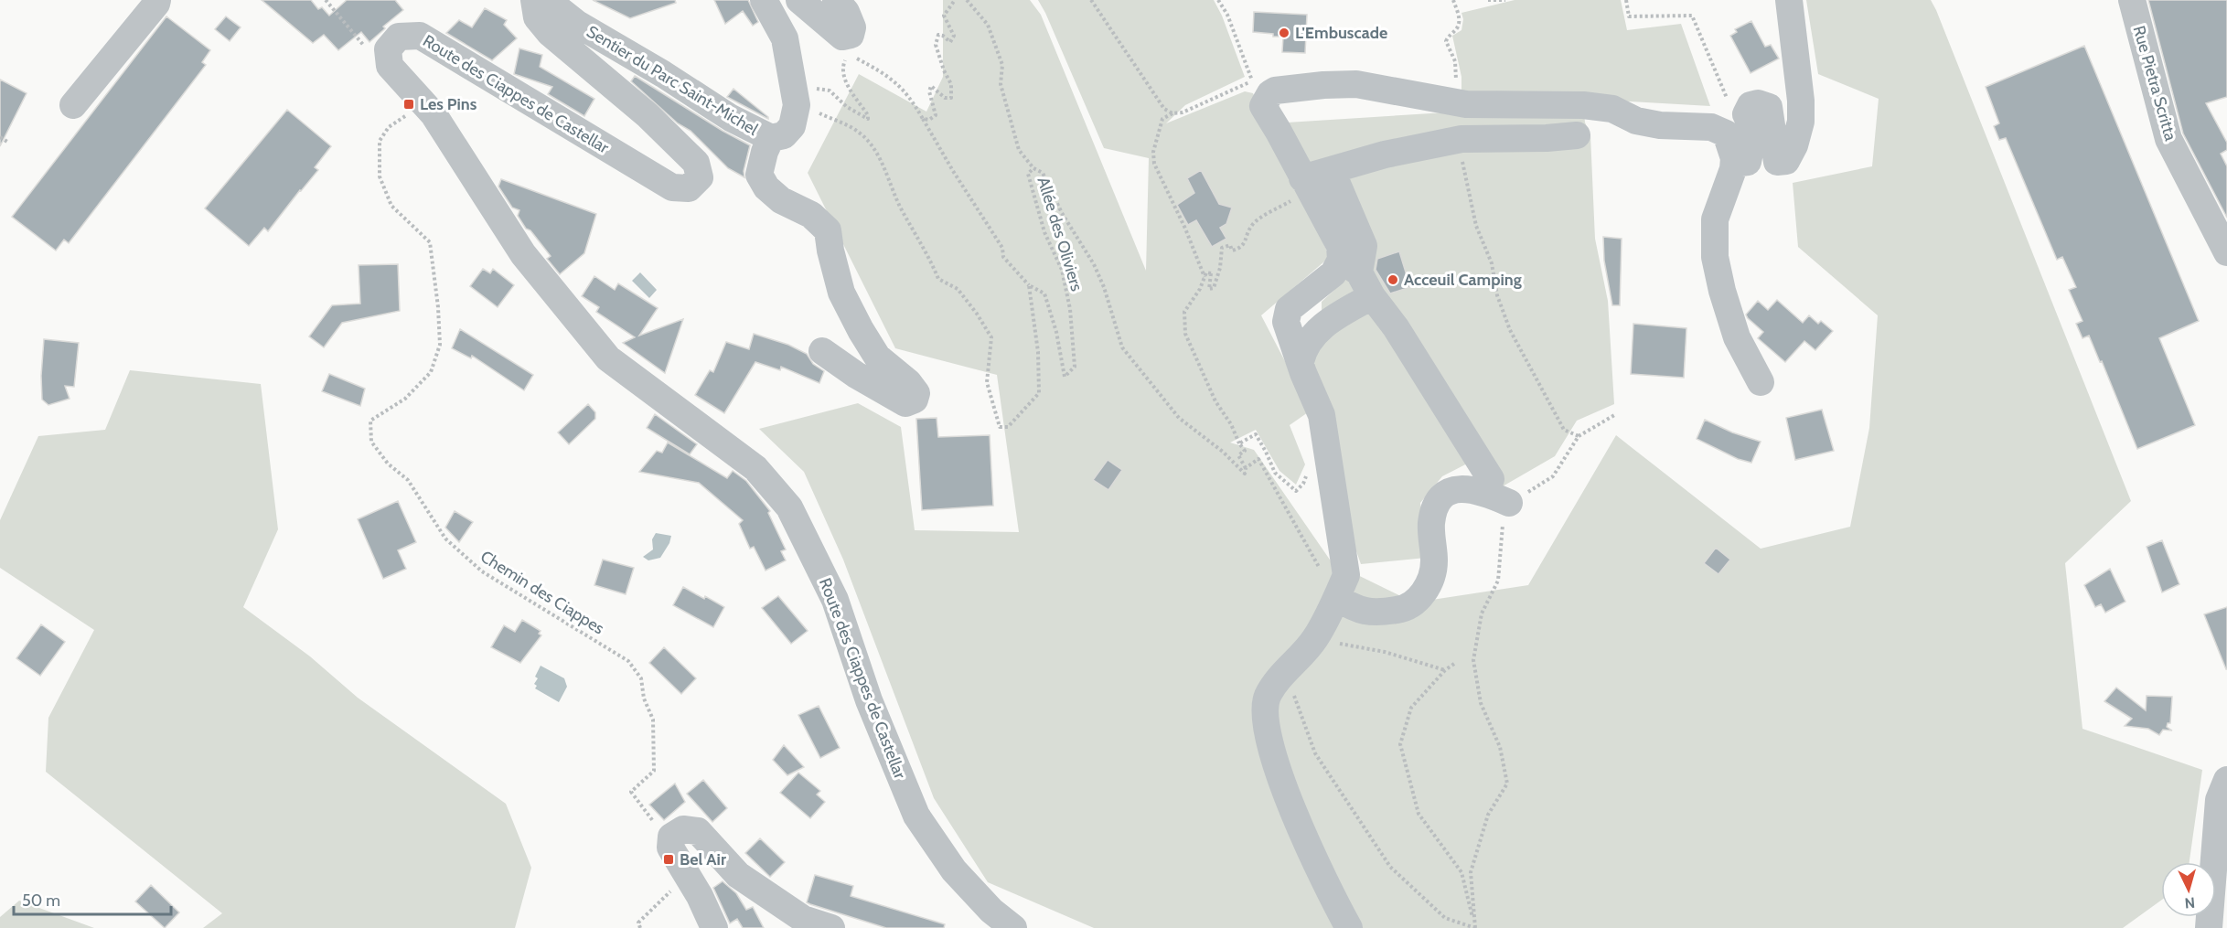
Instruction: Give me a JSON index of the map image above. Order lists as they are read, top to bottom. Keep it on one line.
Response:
{"streets":{"street":["Sentier du Parc Saint-Michel","Rue Pietra Scritta","Route des Ciappes de Castellar"],"path":["Allée des Oliviers","Chemin des Ciappes"]},"crossings":[["Sentier du Parc Saint-Michel","Route des Ciappes de Castellar"],["Route des Ciappes de Castellar","Chemin des Ciappes"]],"places":{"other":["L'Embuscade","Acceuil Camping"],"transit":["Les Pins","Bel Air"]},"scale_bar":"50 m","north":"bottom"}
